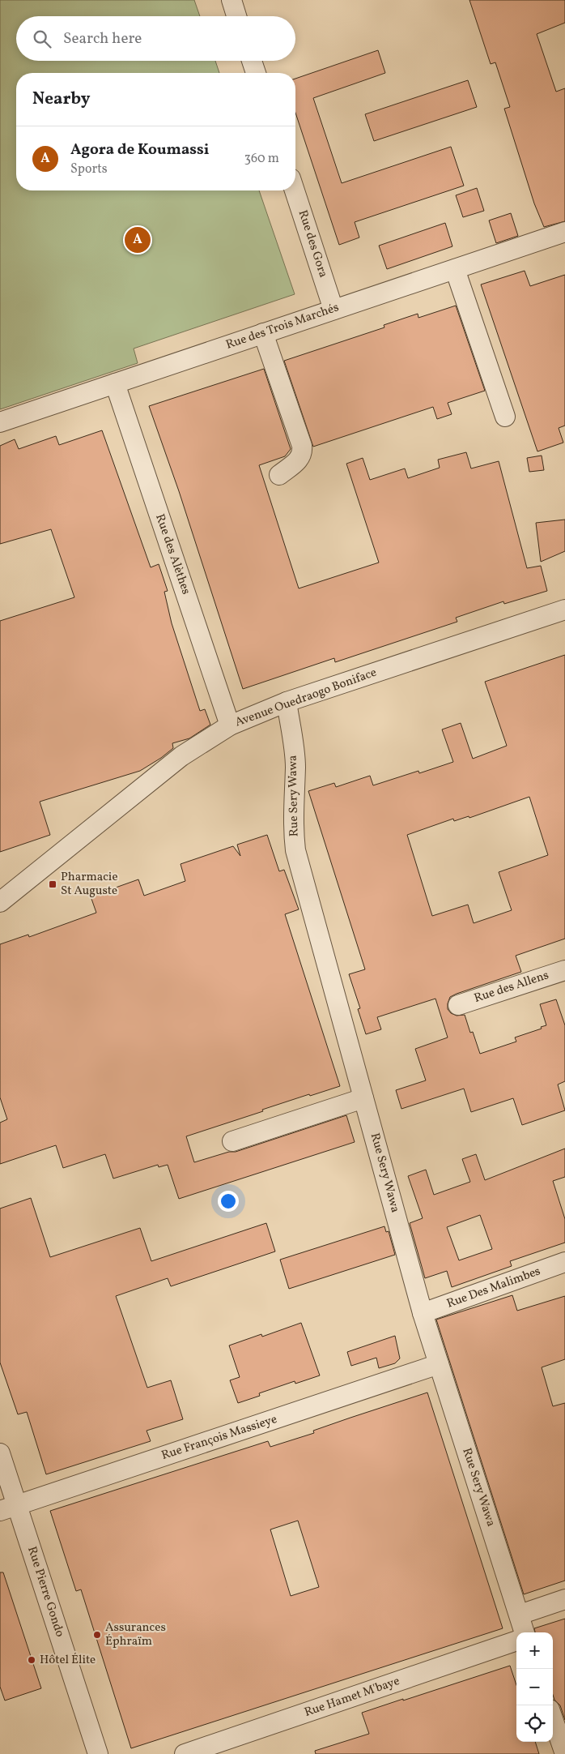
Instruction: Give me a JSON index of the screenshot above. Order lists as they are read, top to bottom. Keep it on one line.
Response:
{"streets":{"street":["Rue des Gora","Rue des Trois Marchés","Rue des Alèthes","Avenue Ouedraogo Boniface","Rue Sery Wawa","Rue des Allens","Rue Des Malimbes","Rue François Massieye","Rue Pierre Gondo","Rue Hamet M'baye"]},"crossings":[["Rue des Gora","Rue des Trois Marchés"],["Rue des Trois Marchés","Rue des Alèthes"],["Rue des Alèthes","Avenue Ouedraogo Boniface"],["Avenue Ouedraogo Boniface","Rue Sery Wawa"],["Rue Sery Wawa","Rue Des Malimbes"],["Rue Sery Wawa","Rue François Massieye"],["Rue François Massieye","Rue Pierre Gondo"]],"places":{"transit":["Pharmacie St Auguste"],"other":["Assurances Éphraïm","Hôtel Élite"]},"page":{"search":"Search here","heading":"Nearby","list":[{"mark":"A","name":"Agora de Koumassi","note":"Sports","value":"360 m"}],"pins":"A","map_buttons":["+","−"]}}
